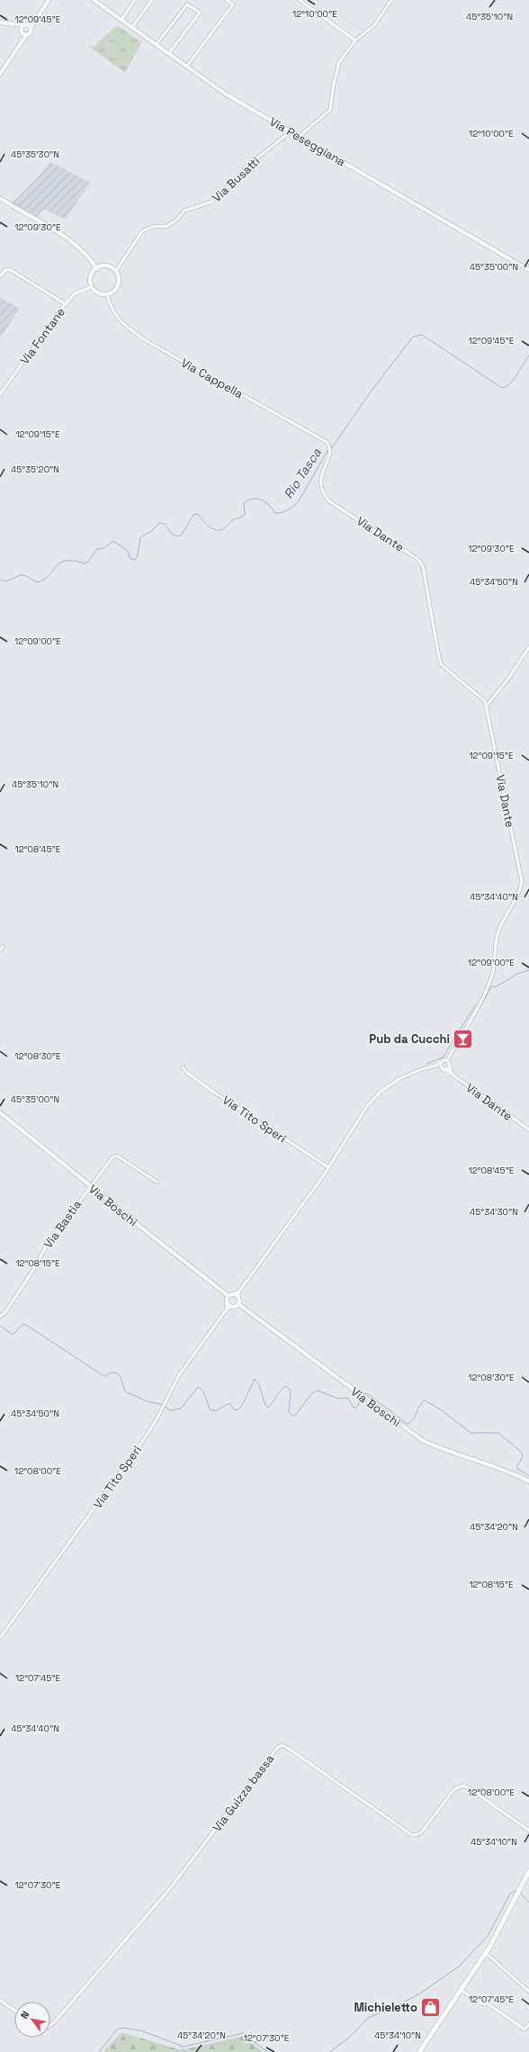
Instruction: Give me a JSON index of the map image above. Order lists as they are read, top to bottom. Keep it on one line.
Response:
{"streets":{"street":["Via Peseggiana","Via Busatti","Via Fontane","Via Cappella","Via Dante","Via Tito Speri","Via Boschi","Via Bastia","Via Guizza bassa"]},"crossings":[["Via Peseggiana","Via Busatti"],["Via Busatti","Via Fontane"],["Via Busatti","Via Cappella"],["Via Fontane","Via Cappella"],["Via Cappella","Via Dante"],["Via Tito Speri","Via Boschi"],["Via Boschi","Via Bastia"]],"water":["Rio Tasca"],"places":{"bar":["Pub da Cucchi"],"shop":["Michieletto"]},"north":"top left","coordinates":["12°10'00\"E","45°35'10\"N","12°09'45\"E","45°35'30\"N","12°09'30\"E","45°35'00\"N","12°09'15\"E","45°35'20\"N","45°34'50\"N","12°09'00\"E","12°08'45\"E","45°34'40\"N","12°08'30\"E","45°34'30\"N","12°08'15\"E","12°08'00\"E","45°34'20\"N","12°07'45\"E","45°34'10\"N","12°07'30\"E"]}
